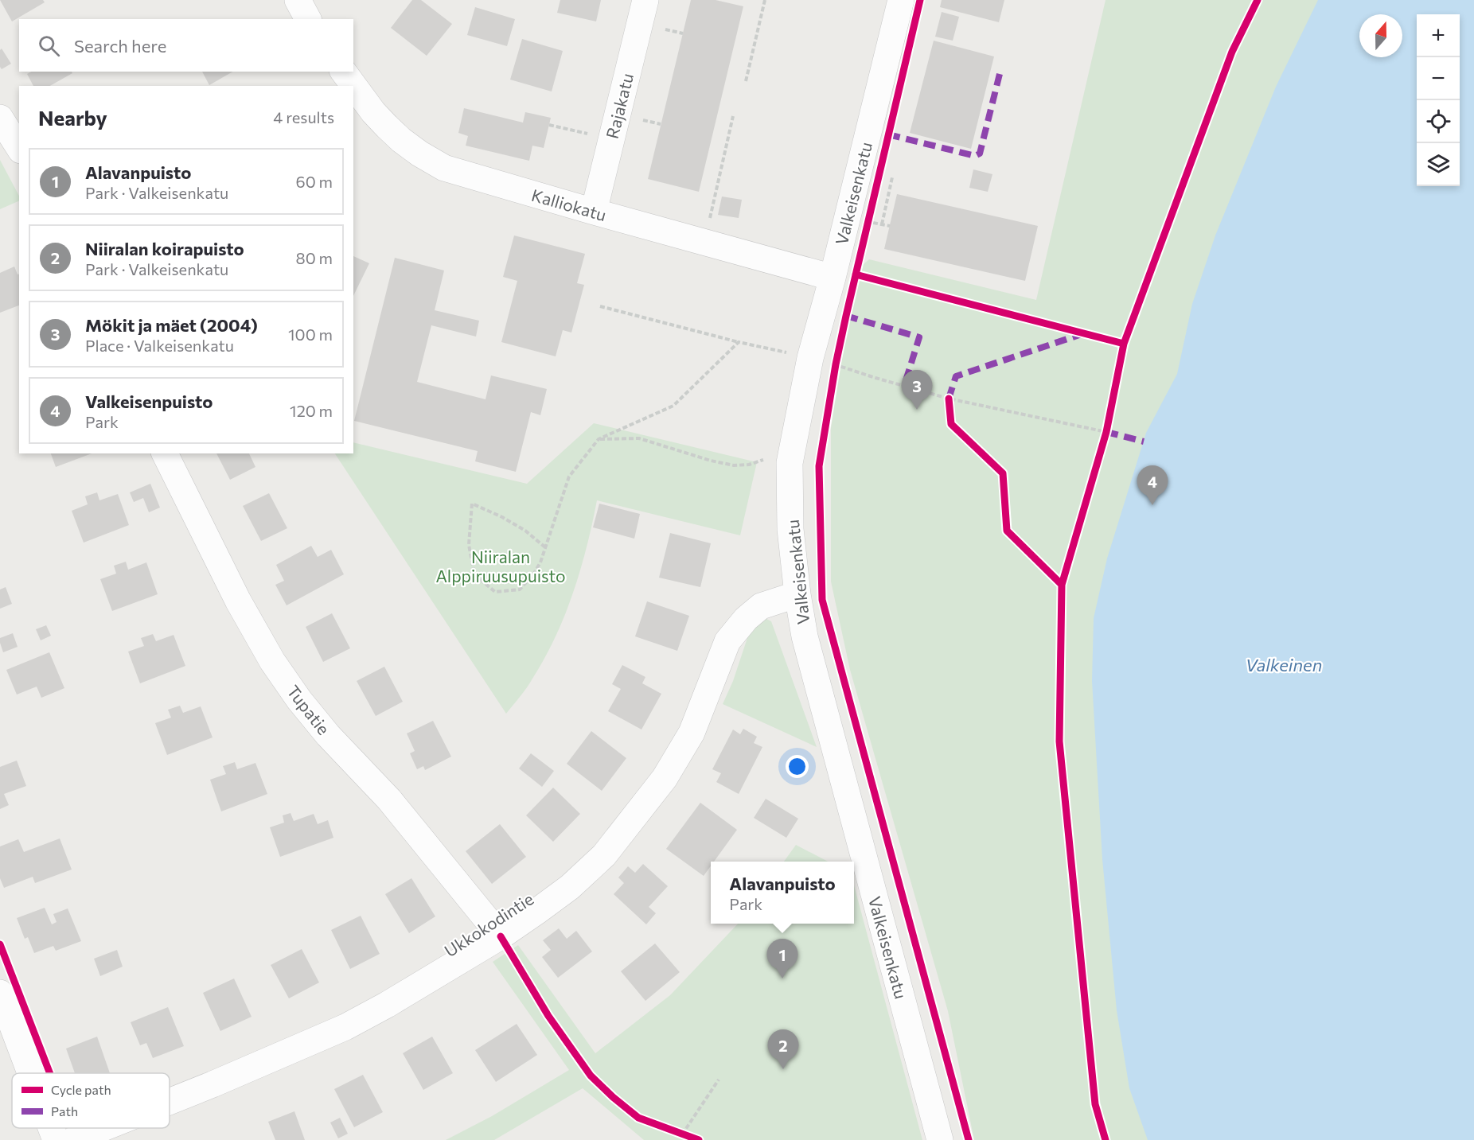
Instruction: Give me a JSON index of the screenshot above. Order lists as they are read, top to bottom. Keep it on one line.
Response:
{"streets":{"street":["Rajakatu","Valkeisenkatu","Kalliokatu","Tupatie","Ukkokodintie"]},"crossings":[["Rajakatu","Kalliokatu"],["Valkeisenkatu","Kalliokatu"],["Valkeisenkatu","Ukkokodintie"],["Tupatie","Ukkokodintie"]],"water":["Valkeinen"],"parks":["Niiralan Alppiruusupuisto"],"legend":["Cycle path","Path"],"north":"top","page":{"map_buttons":["+","−"],"search":"Search here","heading":["Nearby","4 results"],"list":[{"mark":"1","name":"Alavanpuisto","note":"Park · Valkeisenkatu","value":"60 m"},{"mark":"2","name":"Niiralan koirapuisto","note":"Park · Valkeisenkatu","value":"80 m"},{"mark":"3","name":"Mökit ja mäet (2004)","note":"Place · Valkeisenkatu","value":"100 m"},{"mark":"4","name":"Valkeisenpuisto","note":"Park","value":"120 m"}],"pins":["3","4","1","2"],"popup":["Alavanpuisto","Park"]}}
